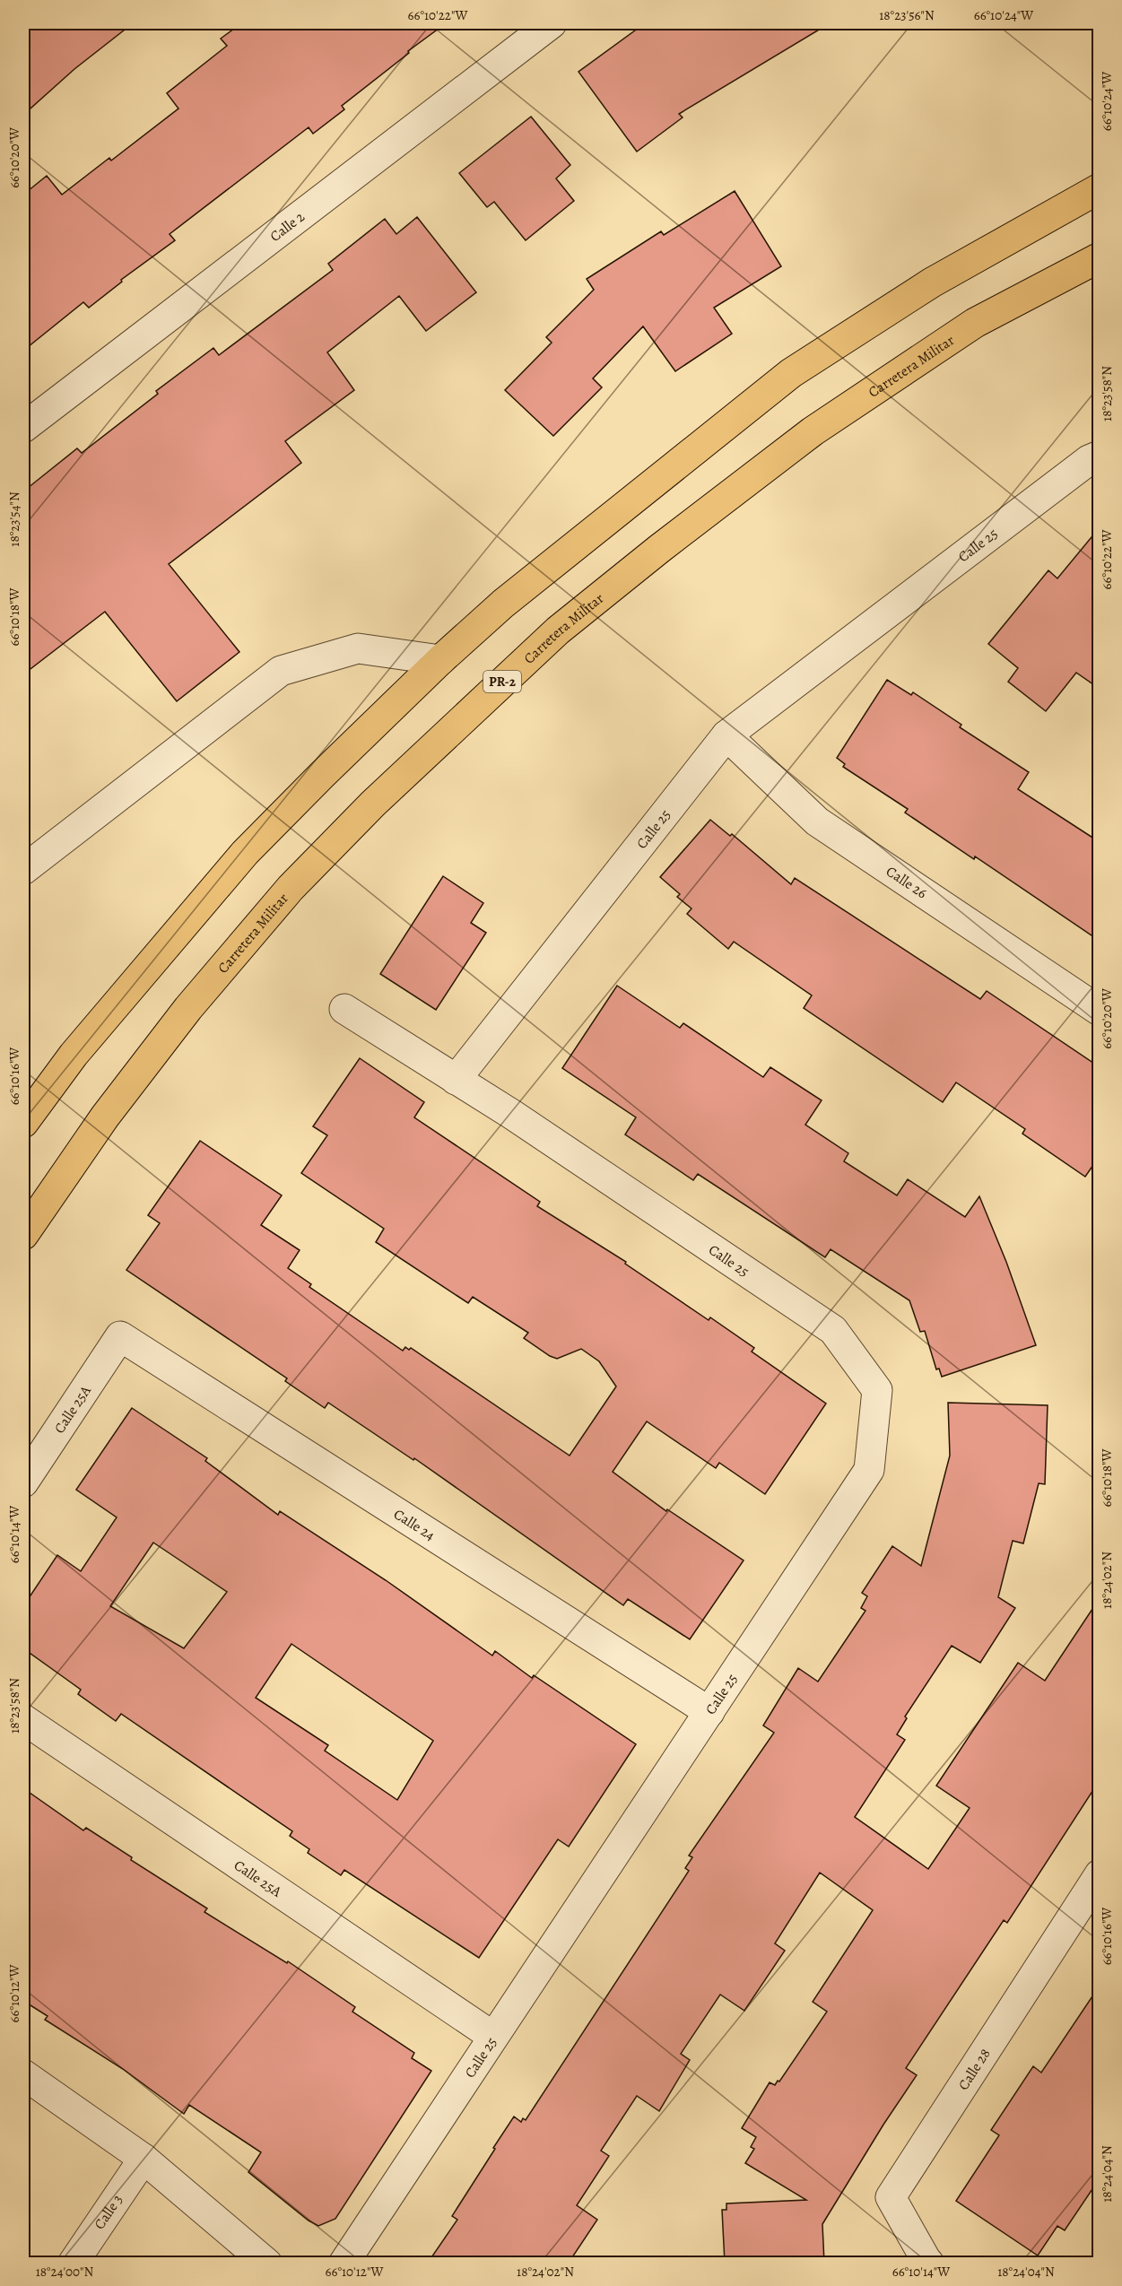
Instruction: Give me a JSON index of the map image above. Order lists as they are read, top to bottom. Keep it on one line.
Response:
{"streets":{"main road":["Carretera Militar","PR-2"],"street":["Calle 2","Calle 25","Calle 26","Calle 25A","Calle 24","Calle 28","Calle 3"]},"crossings":[["Calle 25","Calle 26"],["Calle 25","Calle 25A"],["Calle 25","Calle 24"],["Calle 25A","Calle 24"]],"coordinates":["66°10'22\"W","18°23'56\"N","66°10'24\"W","66°10'20\"W","18°23'58\"N","18°23'54\"N","66°10'18\"W","66°10'16\"W","66°10'14\"W","18°24'02\"N","66°10'12\"W","18°24'04\"N","18°24'00\"N"]}
